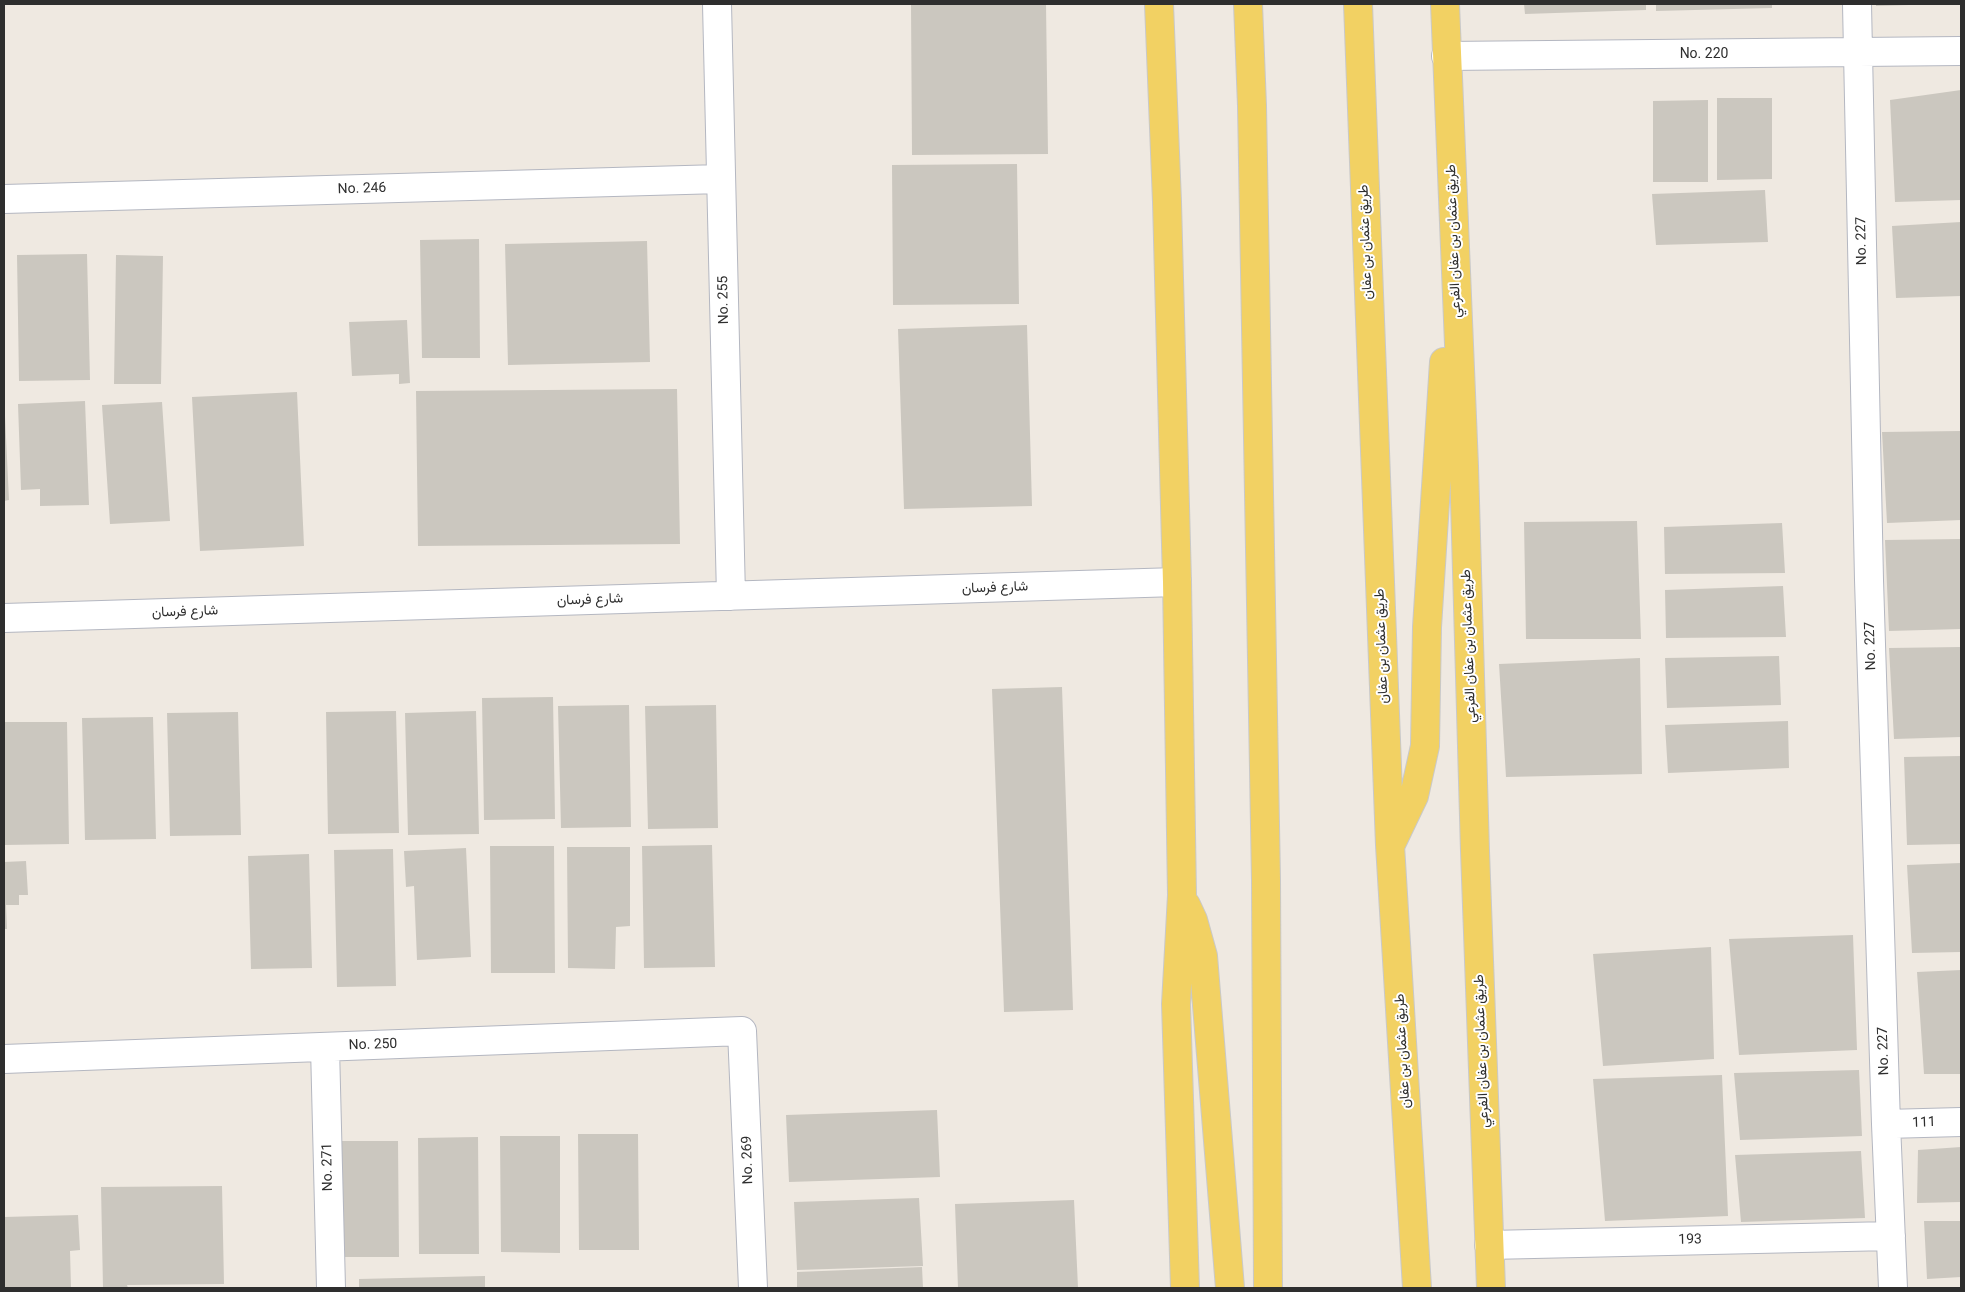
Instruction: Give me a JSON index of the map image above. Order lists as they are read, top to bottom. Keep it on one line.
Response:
{"streets":{"main road":["طريق عثمان بن عفان الفرعي","طريق عثمان بن عفان"],"street":["No. 220","No. 246","No. 227","No. 255","شارع فرسان","No. 250","111","No. 269","No. 271","193"]},"crossings":[["No. 220","طريق عثمان بن عفان الفرعي"],["No. 220","No. 227"],["No. 246","No. 255"],["طريق عثمان بن عفان الفرعي","193"],["No. 227","111"],["No. 227","193"],["No. 255","شارع فرسان"],["No. 250","No. 269"],["No. 250","No. 271"]]}
